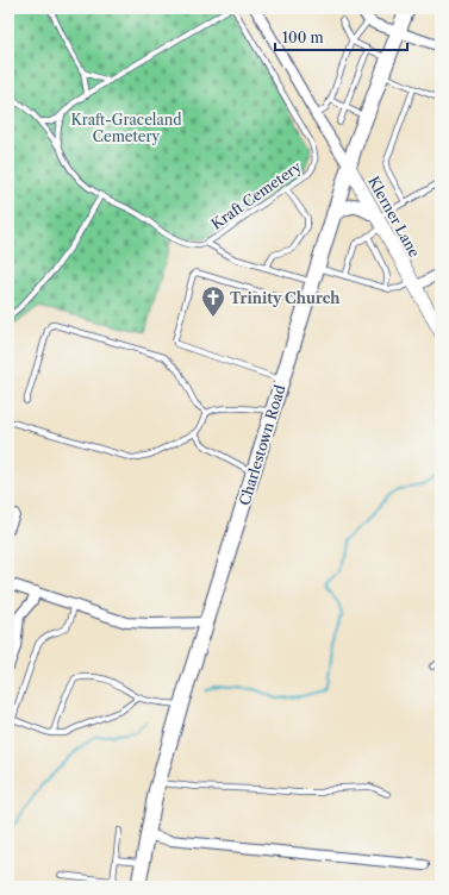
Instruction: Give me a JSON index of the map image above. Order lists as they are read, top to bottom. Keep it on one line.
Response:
{"streets":{"main road":["Charlestown Road"],"street":["Klerner Lane"],"lane":["Kraft Cemetery"]},"crossings":[["Klerner Lane","Charlestown Road"]],"parks":["Kraft-Graceland Cemetery"],"places":{"church":["Trinity Church"]},"scale_bar":"100 m"}
